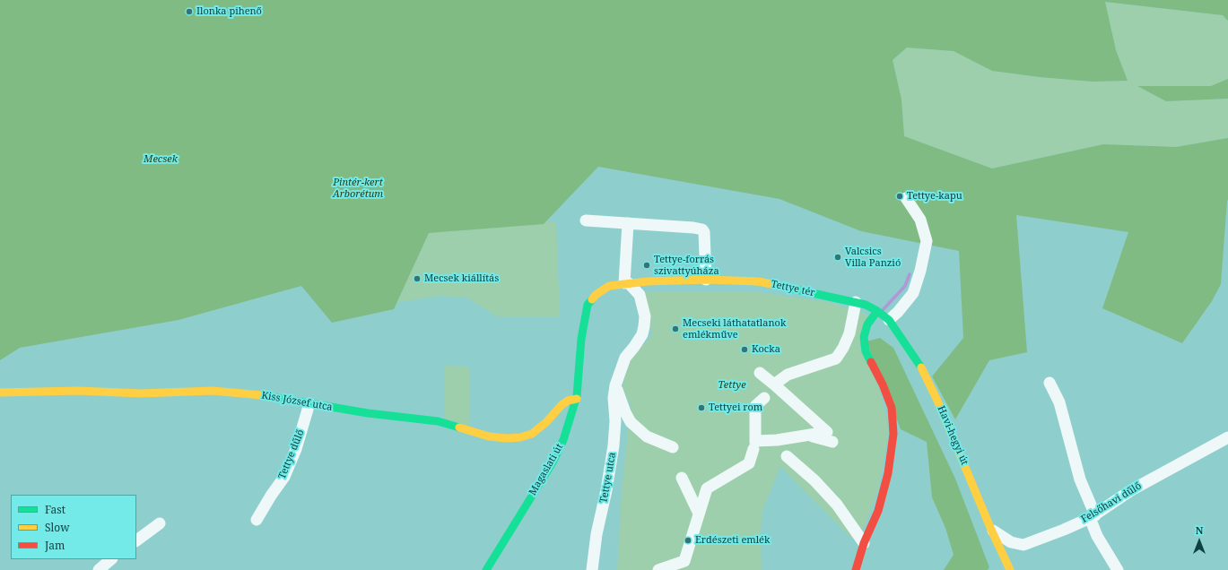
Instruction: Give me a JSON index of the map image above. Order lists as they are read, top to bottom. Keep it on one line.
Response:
{"streets":{"street":["Tettye tér","Kiss József utca","Havi-hegyi út","Tettye dűlő","Magaslati út","Tettye utca","Felsőhavi dűlő"]},"crossings":[["Tettye tér","Havi-hegyi út"],["Tettye tér","Magaslati út"],["Kiss József utca","Tettye dűlő"],["Kiss József utca","Magaslati út"],["Havi-hegyi út","Felsőhavi dűlő"]],"parks":["Mecsek","Pintér-kert Arborétum","Tettye"],"places":["Ilonka pihenő","Tettye-kapu","Valcsics Villa Panzió","Tettye-forrás szivattyúháza","Mecsek kiállítás","Mecseki láthatatlanok emlékműve","Kocka","Tettyei rom","Erdészeti emlék"],"legend":["Fast","Slow","Jam"],"north":"top"}
